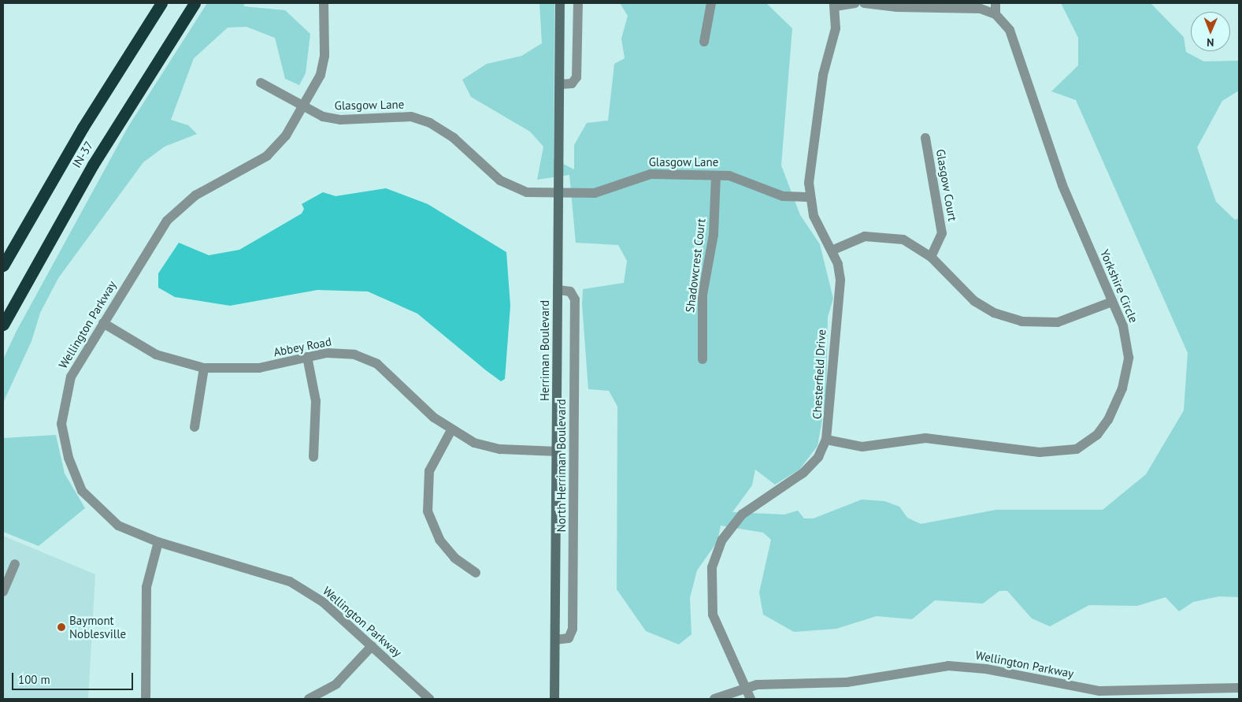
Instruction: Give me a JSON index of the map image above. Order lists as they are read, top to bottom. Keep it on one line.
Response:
{"streets":{"highway":["IN-37"],"street":["Glasgow Lane","Glasgow Court","Shadowcrest Court","Yorkshire Circle","Wellington Parkway","Abbey Road","Herriman Boulevard","Chesterfield Drive","North Herriman Boulevard"]},"crossings":[["Glasgow Lane","Shadowcrest Court"],["Glasgow Lane","Wellington Parkway"],["Glasgow Lane","Herriman Boulevard"],["Glasgow Lane","Chesterfield Drive"],["Yorkshire Circle","Chesterfield Drive"],["Wellington Parkway","Abbey Road"],["Wellington Parkway","Chesterfield Drive"],["Abbey Road","Herriman Boulevard"],["Herriman Boulevard","North Herriman Boulevard"]],"places":["Baymont Noblesville"],"scale_bar":"100 m","north":"bottom"}
